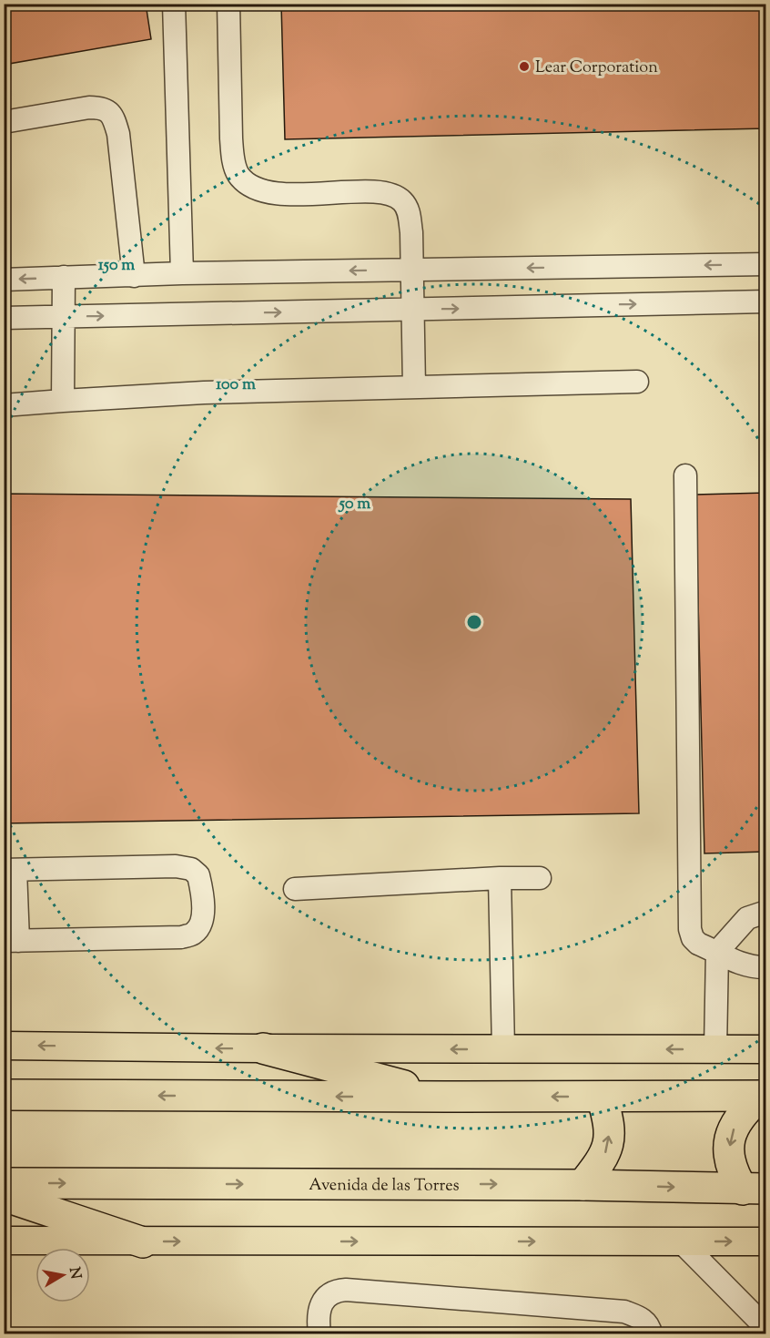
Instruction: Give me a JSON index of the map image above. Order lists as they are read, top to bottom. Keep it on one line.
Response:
{"streets":{"highway":["Avenida de las Torres"]},"places":["Lear Corporation"],"north":"right","rings":["150 m","100 m","50 m"]}
